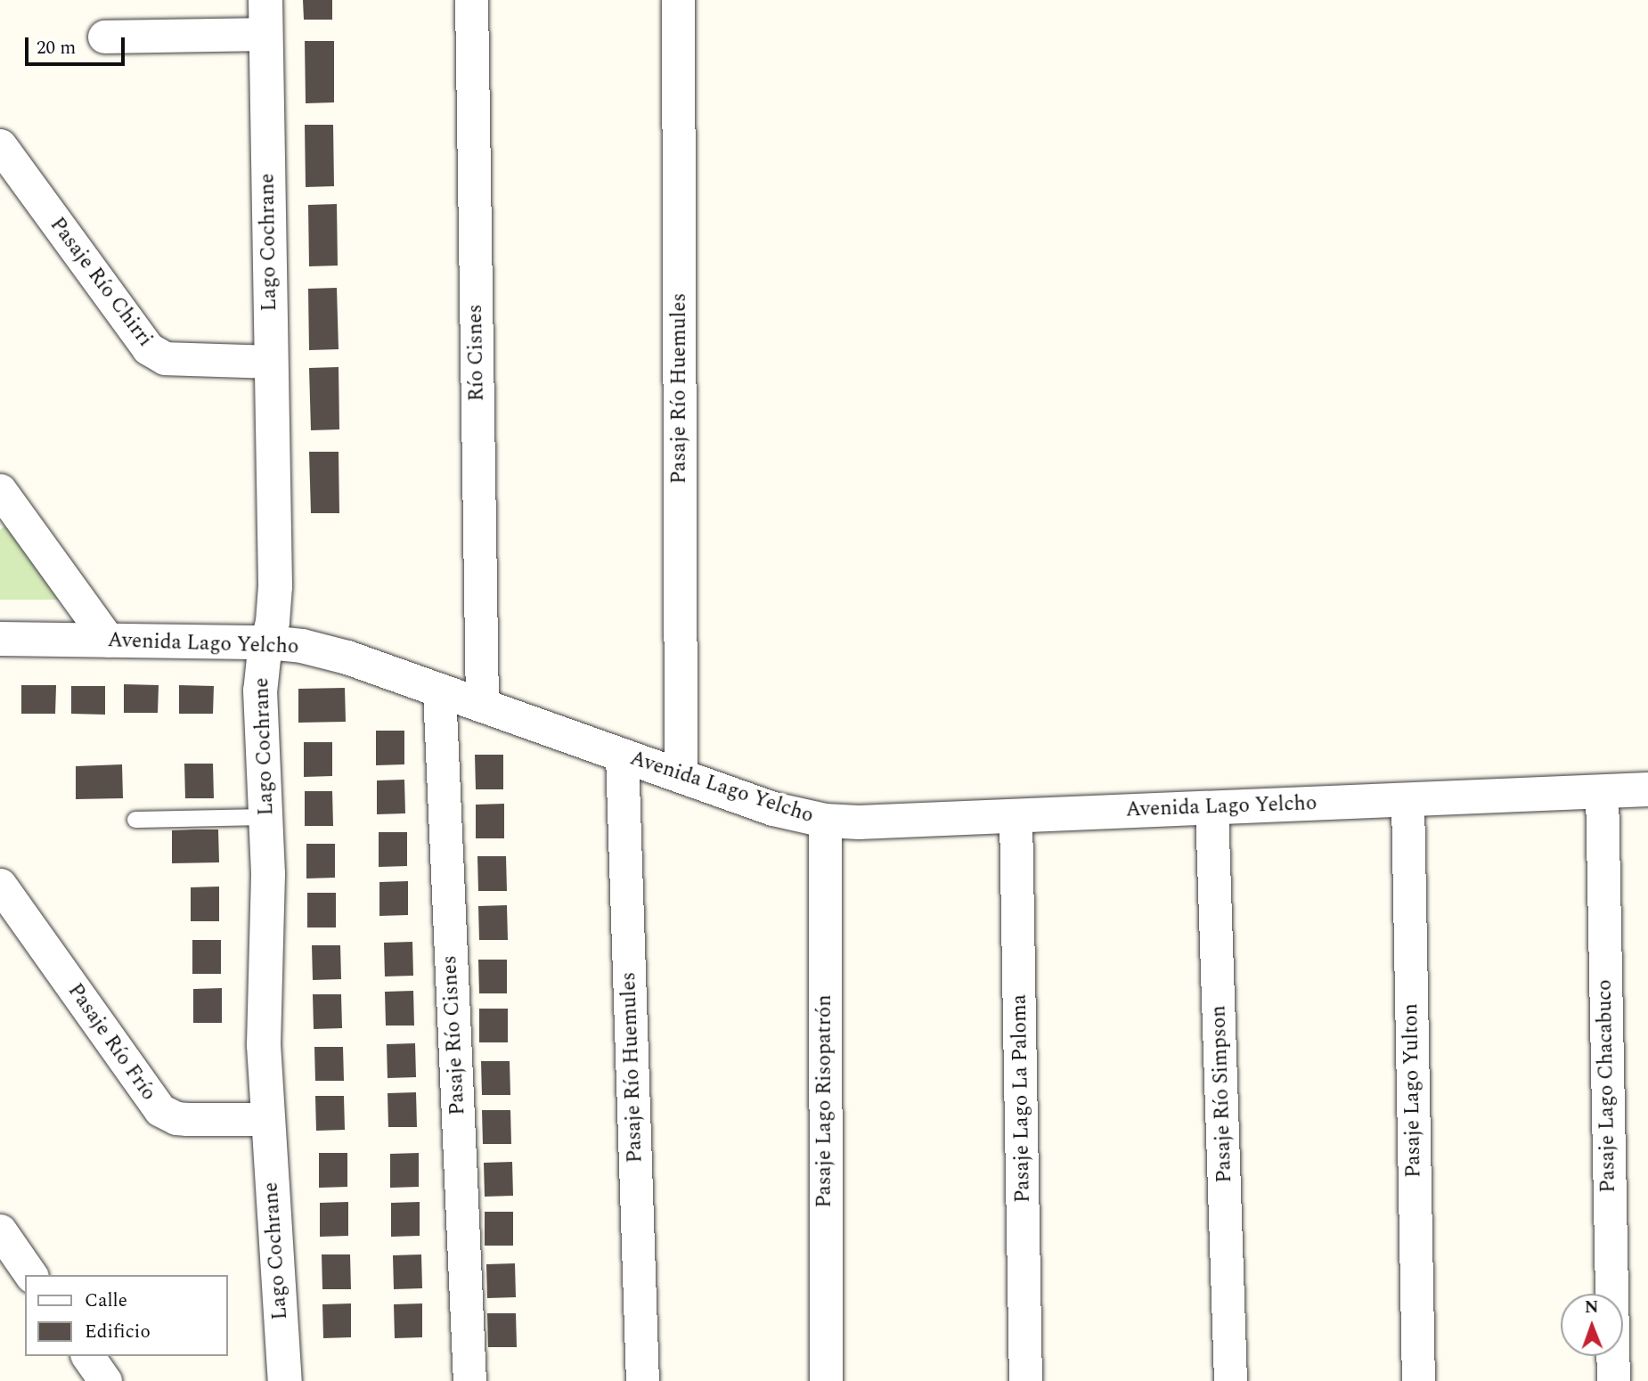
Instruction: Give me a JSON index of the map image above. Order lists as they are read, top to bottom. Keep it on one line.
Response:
{"streets":{"street":["Lago Cochrane","Pasaje Río Chirri","Río Cisnes","Pasaje Río Huemules","Avenida Lago Yelcho","Pasaje Río Cisnes","Pasaje Río Frío","Pasaje Lago Chacabuco","Pasaje Lago Yulton","Pasaje Río Simpson","Pasaje Lago La Paloma","Pasaje Lago Risopatrón"]},"crossings":[["Lago Cochrane","Pasaje Río Chirri"],["Lago Cochrane","Avenida Lago Yelcho"],["Lago Cochrane","Pasaje Río Frío"],["Río Cisnes","Avenida Lago Yelcho"],["Pasaje Río Huemules","Avenida Lago Yelcho"],["Avenida Lago Yelcho","Pasaje Río Cisnes"],["Avenida Lago Yelcho","Pasaje Lago Chacabuco"],["Avenida Lago Yelcho","Pasaje Lago Yulton"],["Avenida Lago Yelcho","Pasaje Río Simpson"],["Avenida Lago Yelcho","Pasaje Lago La Paloma"],["Avenida Lago Yelcho","Pasaje Lago Risopatrón"]],"legend":["Calle","Edificio"],"scale_bar":"20 m","north":"top"}
